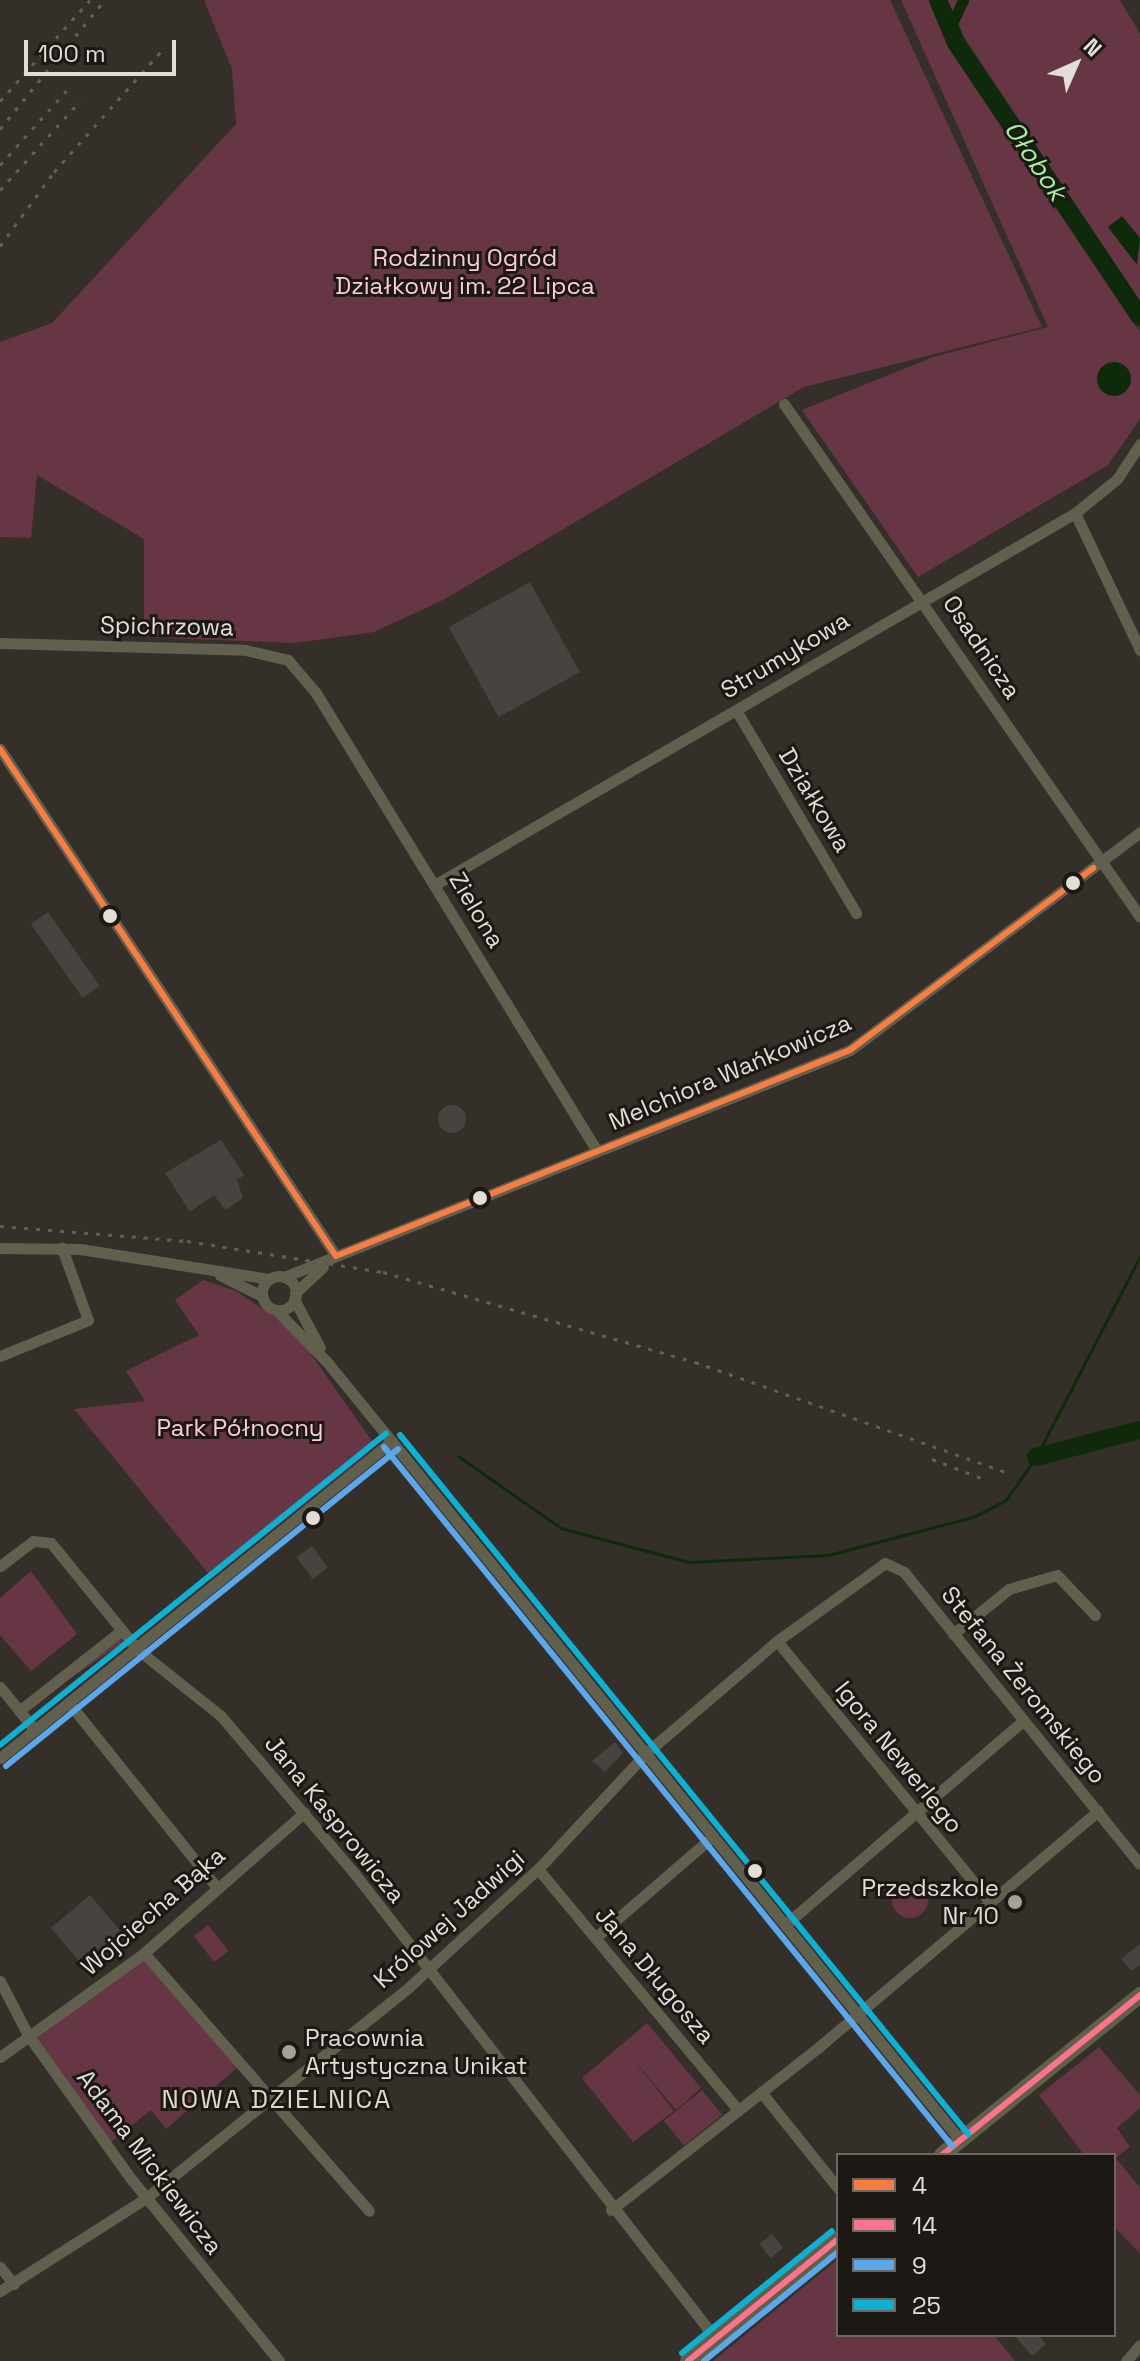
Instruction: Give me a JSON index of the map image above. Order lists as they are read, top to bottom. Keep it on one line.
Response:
{"streets":{"street":["Spichrzowa","Osadnicza","Strumykowa","Działkowa","Zielona","Melchiora Wańkowicza","Stefana Żeromskiego","Igora Newerlego","Jana Kasprowicza","Wojciecha Bąka","Królowej Jadwigi","Jana Długosza","Adama Mickiewicza"]},"crossings":[["Spichrzowa","Zielona"],["Osadnicza","Strumykowa"],["Osadnicza","Melchiora Wańkowicza"],["Strumykowa","Działkowa"],["Strumykowa","Zielona"],["Zielona","Melchiora Wańkowicza"],["Stefana Żeromskiego","Królowej Jadwigi"],["Igora Newerlego","Królowej Jadwigi"],["Jana Kasprowicza","Wojciecha Bąka"],["Jana Kasprowicza","Królowej Jadwigi"],["Wojciecha Bąka","Adama Mickiewicza"],["Królowej Jadwigi","Jana Długosza"],["Królowej Jadwigi","Adama Mickiewicza"]],"districts":["NOWA DZIELNICA"],"water":["Ołobok"],"parks":["Rodzinny Ogród Działkowy im. 22 Lipca","Park Północny"],"places":["Przedszkole Nr 10","Pracownia Artystyczna Unikat"],"lines":["transit line 4","transit line 25","transit line 9","transit line 14"],"legend":["4","14","9","25"],"scale_bar":"100 m","north":"top right"}
